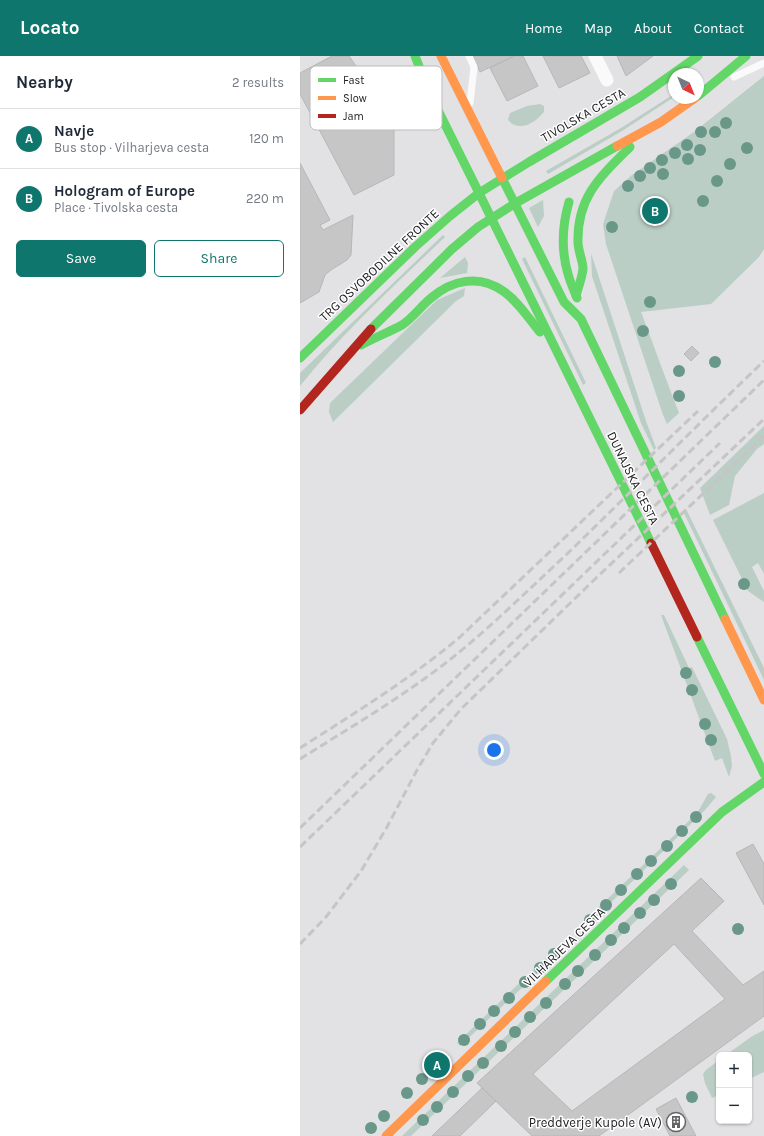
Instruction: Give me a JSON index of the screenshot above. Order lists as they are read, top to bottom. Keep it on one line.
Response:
{"streets":{"main road":["TIVOLSKA CESTA","TRG OSVOBODILNE FRONTE","DUNAJSKA CESTA","VILHARJEVA CESTA"]},"crossings":[["TIVOLSKA CESTA","TRG OSVOBODILNE FRONTE"],["TIVOLSKA CESTA","DUNAJSKA CESTA"],["TRG OSVOBODILNE FRONTE","DUNAJSKA CESTA"]],"places":{"building":["Preddverje Kupole (AV)"]},"legend":["Fast","Slow","Jam"],"north":"bottom right","page":{"header":"Locato","nav":["Home","Map","About","Contact"],"heading":["Nearby","2 results"],"list":[{"mark":"A","name":"Navje","note":"Bus stop · Vilharjeva cesta","value":"120 m"},{"mark":"B","name":"Hologram of Europe","note":"Place · Tivolska cesta","value":"220 m"}],"pins":["B","A"],"buttons":["Save","Share"],"map_buttons":["+","−"]}}
